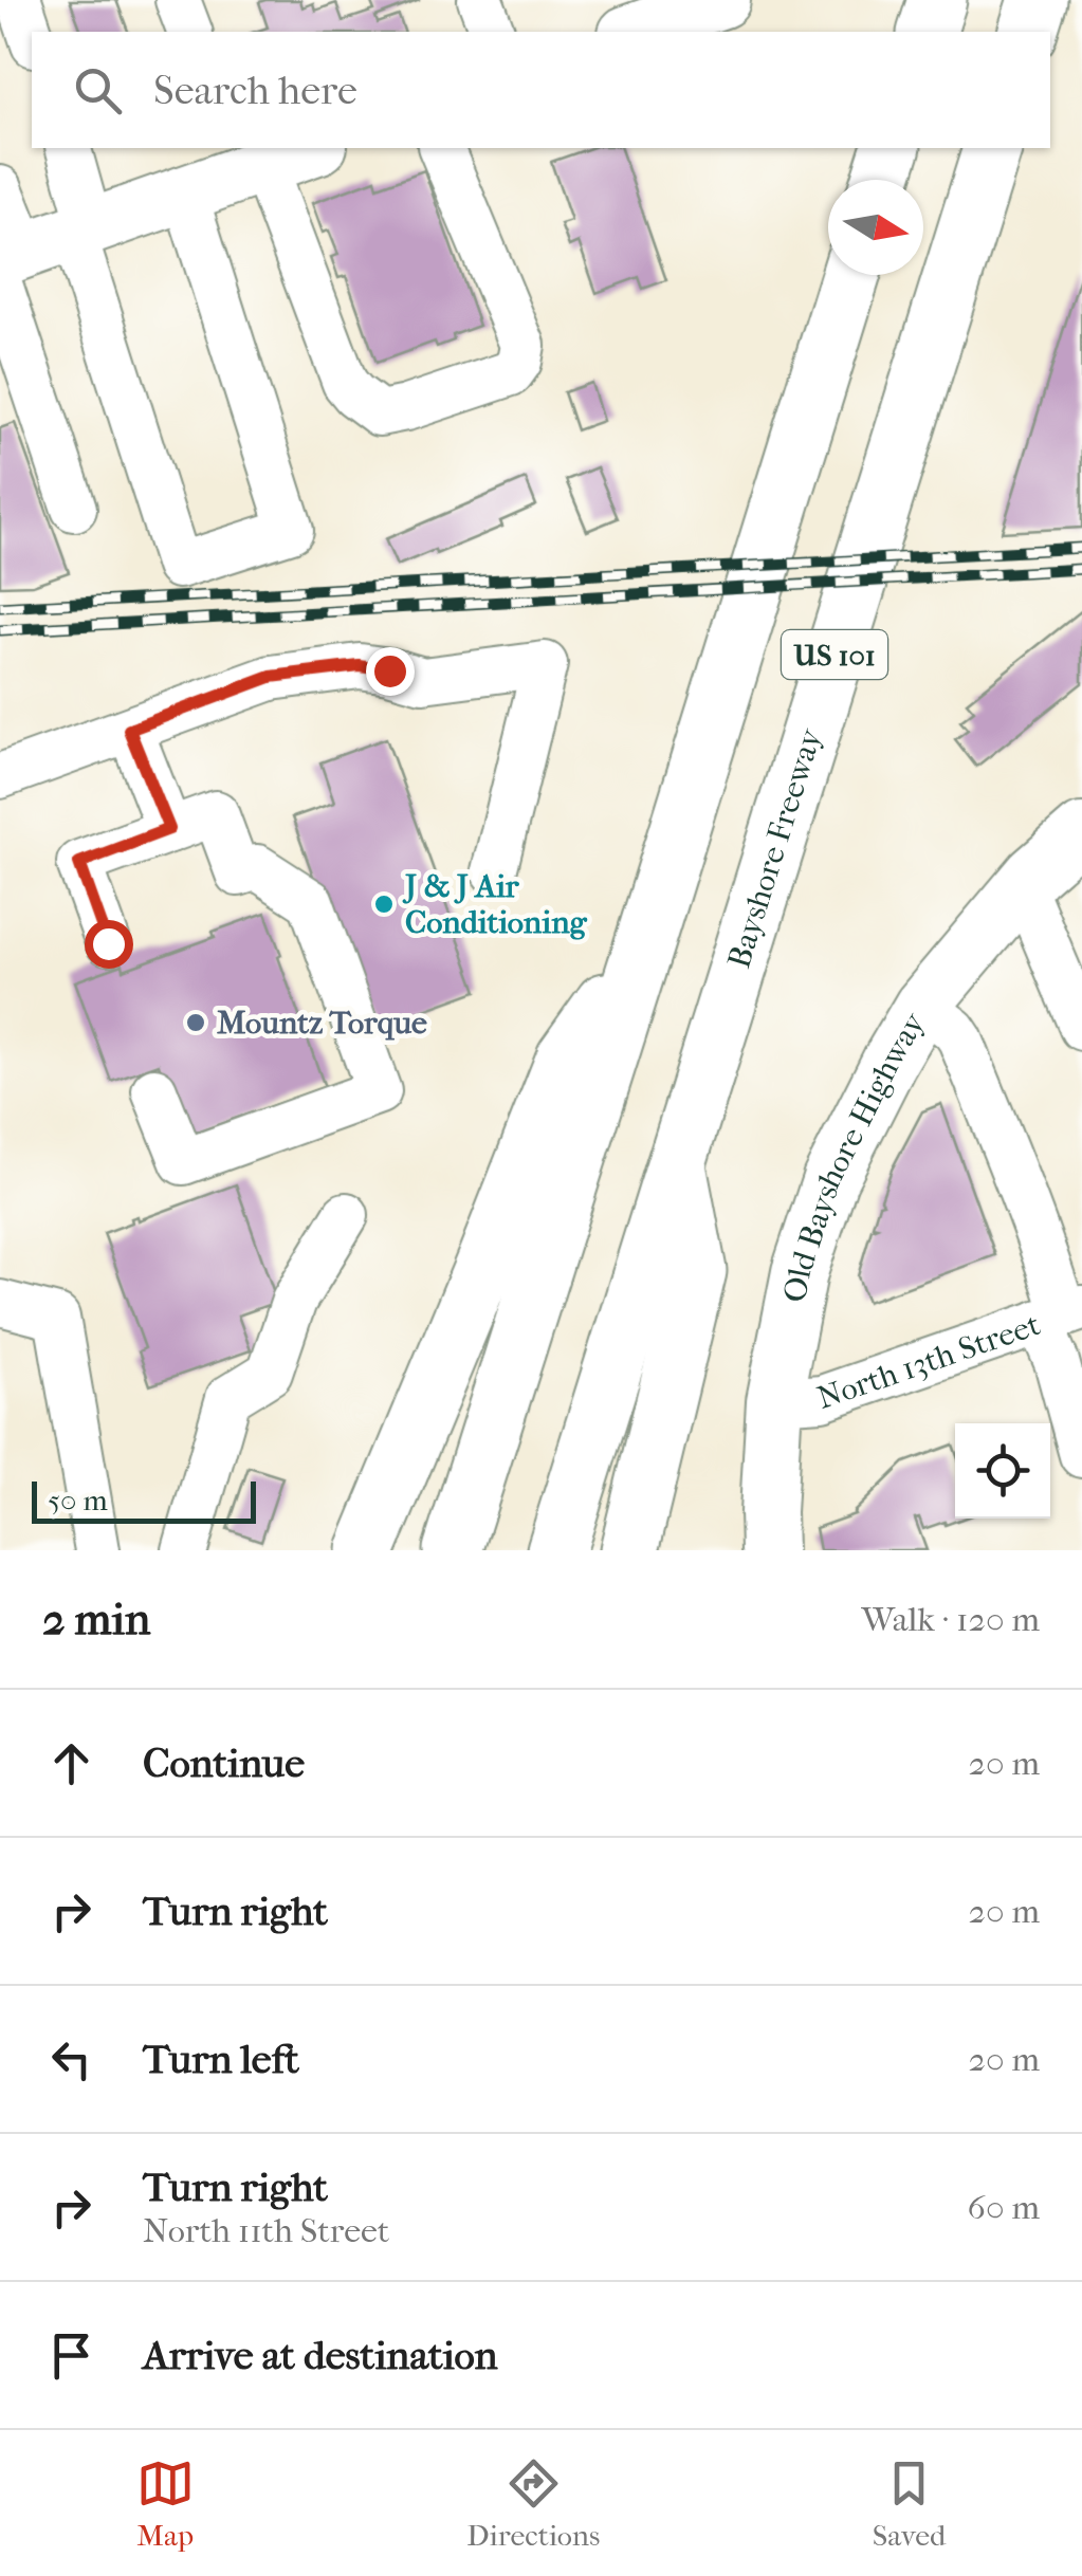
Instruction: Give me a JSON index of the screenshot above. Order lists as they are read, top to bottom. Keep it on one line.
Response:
{"streets":{"highway":["US 101","Bayshore Freeway"],"main road":["Old Bayshore Highway"],"street":["North 13th Street"]},"crossings":[["Old Bayshore Highway","North 13th Street"]],"places":["J & J Air Conditioning","Mountz Torque"],"scale_bar":"50 m","north":"right","page":{"search":"Search here","scale":"50 m","heading":["2 min","Walk · 120 m"],"list":[["Continue","20 m"],["Turn right","20 m"],["Turn left","20 m"],["Turn right","North 11th Street","60 m"],"Arrive at destination"],"nav":["Map","Directions","Saved"]}}
